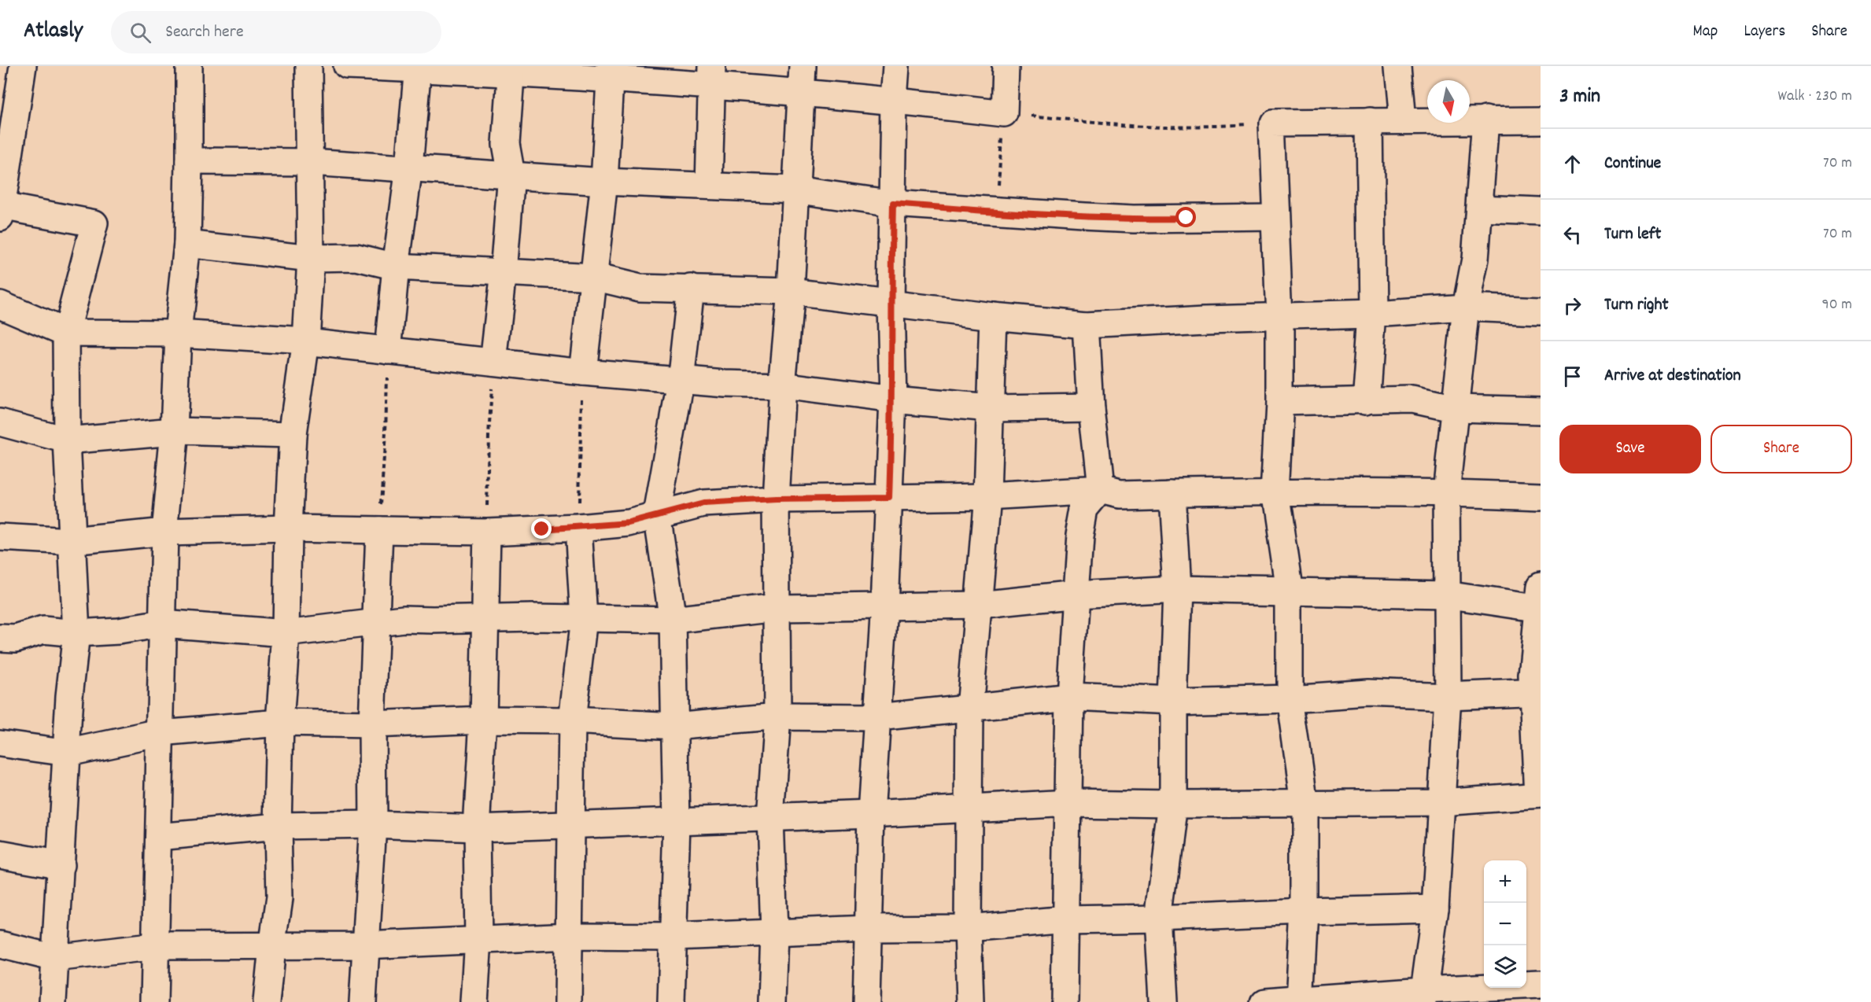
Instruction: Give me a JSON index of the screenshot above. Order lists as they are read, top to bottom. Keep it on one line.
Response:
{"north":"bottom","page":{"header":"Atlasly","search":"Search here","nav":["Map","Layers","Share"],"heading":["3 min","Walk · 230 m"],"list":[["Continue","70 m"],["Turn left","70 m"],["Turn right","90 m"],"Arrive at destination"],"buttons":["Save","Share"],"map_buttons":["+","−"]}}
